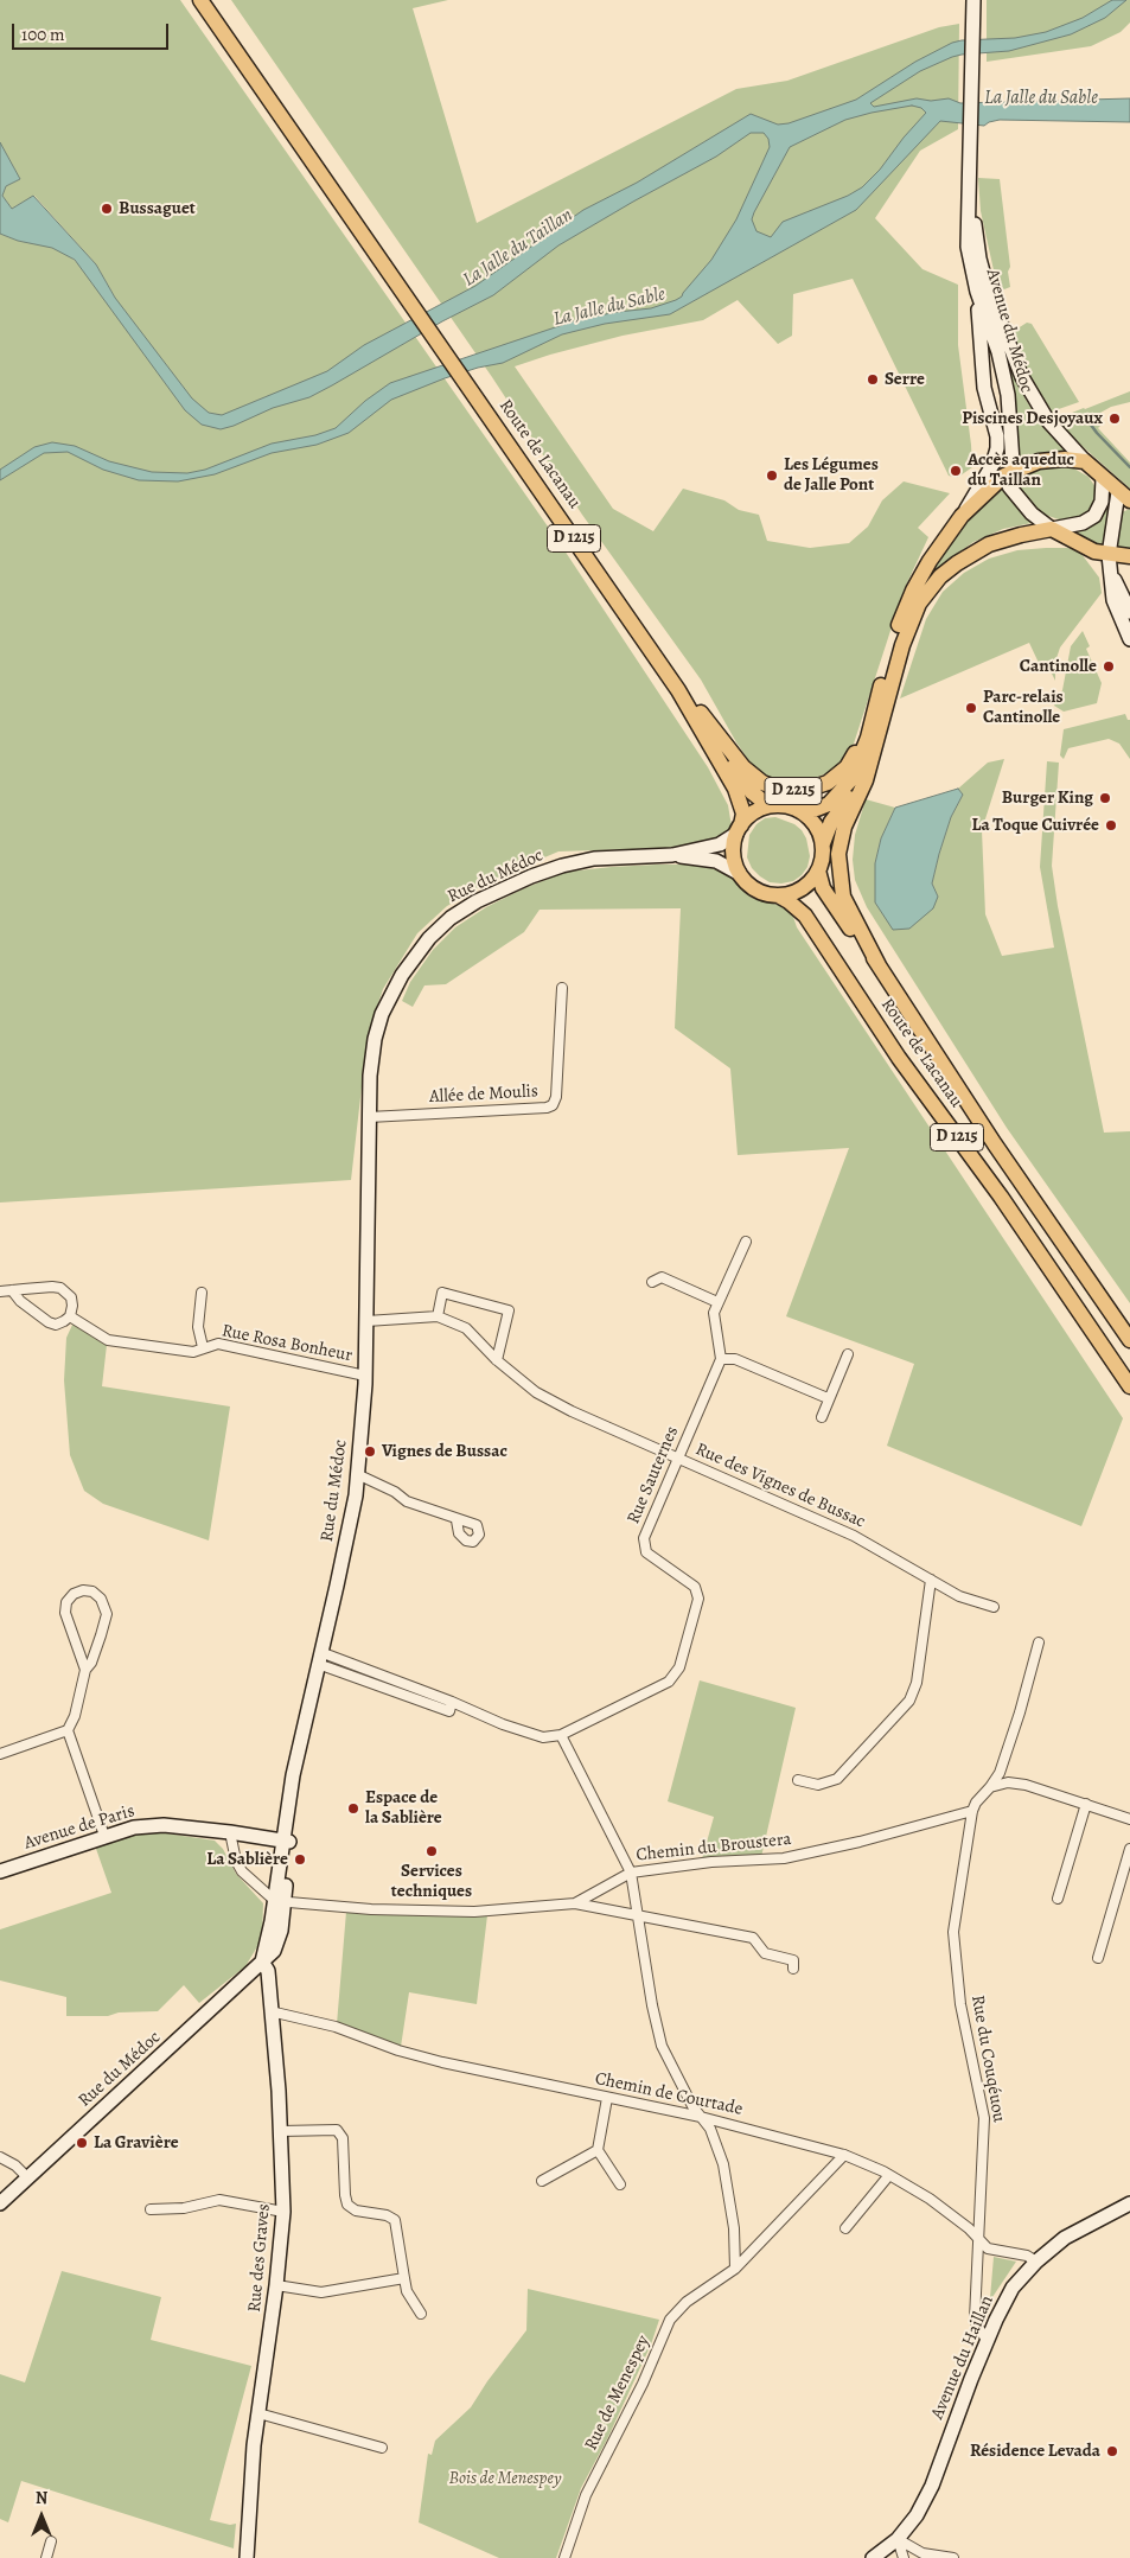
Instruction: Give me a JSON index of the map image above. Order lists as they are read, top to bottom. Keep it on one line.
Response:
{"streets":{"main road":["Avenue du Médoc","Route de Lacanau","D 1215","D 2215"],"street":["Rue du Médoc","Allée de Moulis","Rue Rosa Bonheur","Rue Sauternes","Rue des Vignes de Bussac","Avenue de Paris","Chemin du Broustera","Rue du Couqéuou","Chemin de Courtade","Rue des Graves","Avenue du Haillan","Rue de Menespey"]},"crossings":[["Avenue du Médoc","D 2215"],["Route de Lacanau","D 2215"],["Route de Lacanau","Rue du Médoc"],["D 2215","Rue du Médoc"],["Rue du Médoc","Allée de Moulis"],["Rue du Médoc","Rue Rosa Bonheur"],["Rue du Médoc","Rue Sauternes"],["Rue du Médoc","Rue des Vignes de Bussac"],["Rue du Médoc","Avenue de Paris"],["Rue du Médoc","Chemin du Broustera"],["Rue du Médoc","Rue des Graves"],["Rue Sauternes","Rue des Vignes de Bussac"],["Chemin du Broustera","Rue du Couqéuou"],["Rue du Couqéuou","Chemin de Courtade"],["Rue du Couqéuou","Avenue du Haillan"],["Chemin de Courtade","Rue des Graves"],["Chemin de Courtade","Avenue du Haillan"],["Chemin de Courtade","Rue de Menespey"]],"water":["La Jalle du Sable","La Jalle du Taillan"],"parks":["Bois de Menespey"],"places":["Bussaguet","Serre","Piscines Desjoyaux","Accès aqueduc du Taillan","Les Légumes de Jalle Pont","Cantinolle","Parc-relais Cantinolle","Burger King","La Toque Cuivrée","Vignes de Bussac","Espace de la Sablière","Services techniques","La Sablière","La Gravière","Résidence Levada"],"scale_bar":"100 m","north":"top"}
